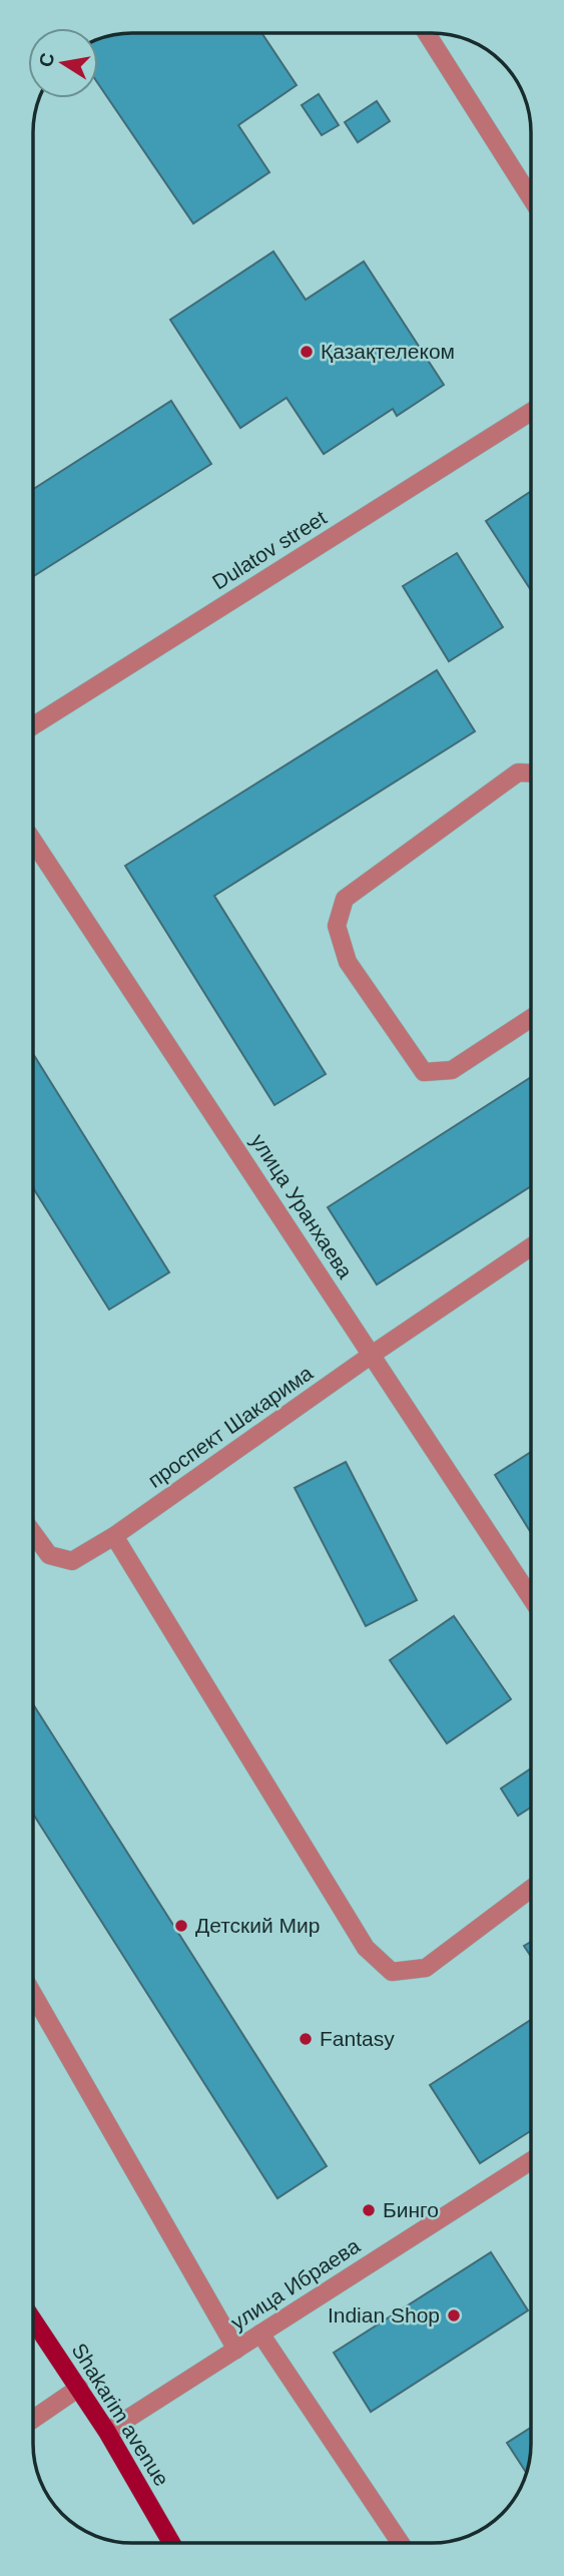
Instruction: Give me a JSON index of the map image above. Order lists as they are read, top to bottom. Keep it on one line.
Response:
{"streets":{"main road":["Shakarim avenue"],"street":["Dulatov street","улица Уранхаева","проспект Шакарима","улица Ибраева"]},"crossings":[["улица Уранхаева","проспект Шакарима"],["улица Ибраева","Shakarim avenue"]],"places":["Қазақтелеком","Детский Мир","Fantasy","Бинго","Indian Shop"],"north":"left"}
